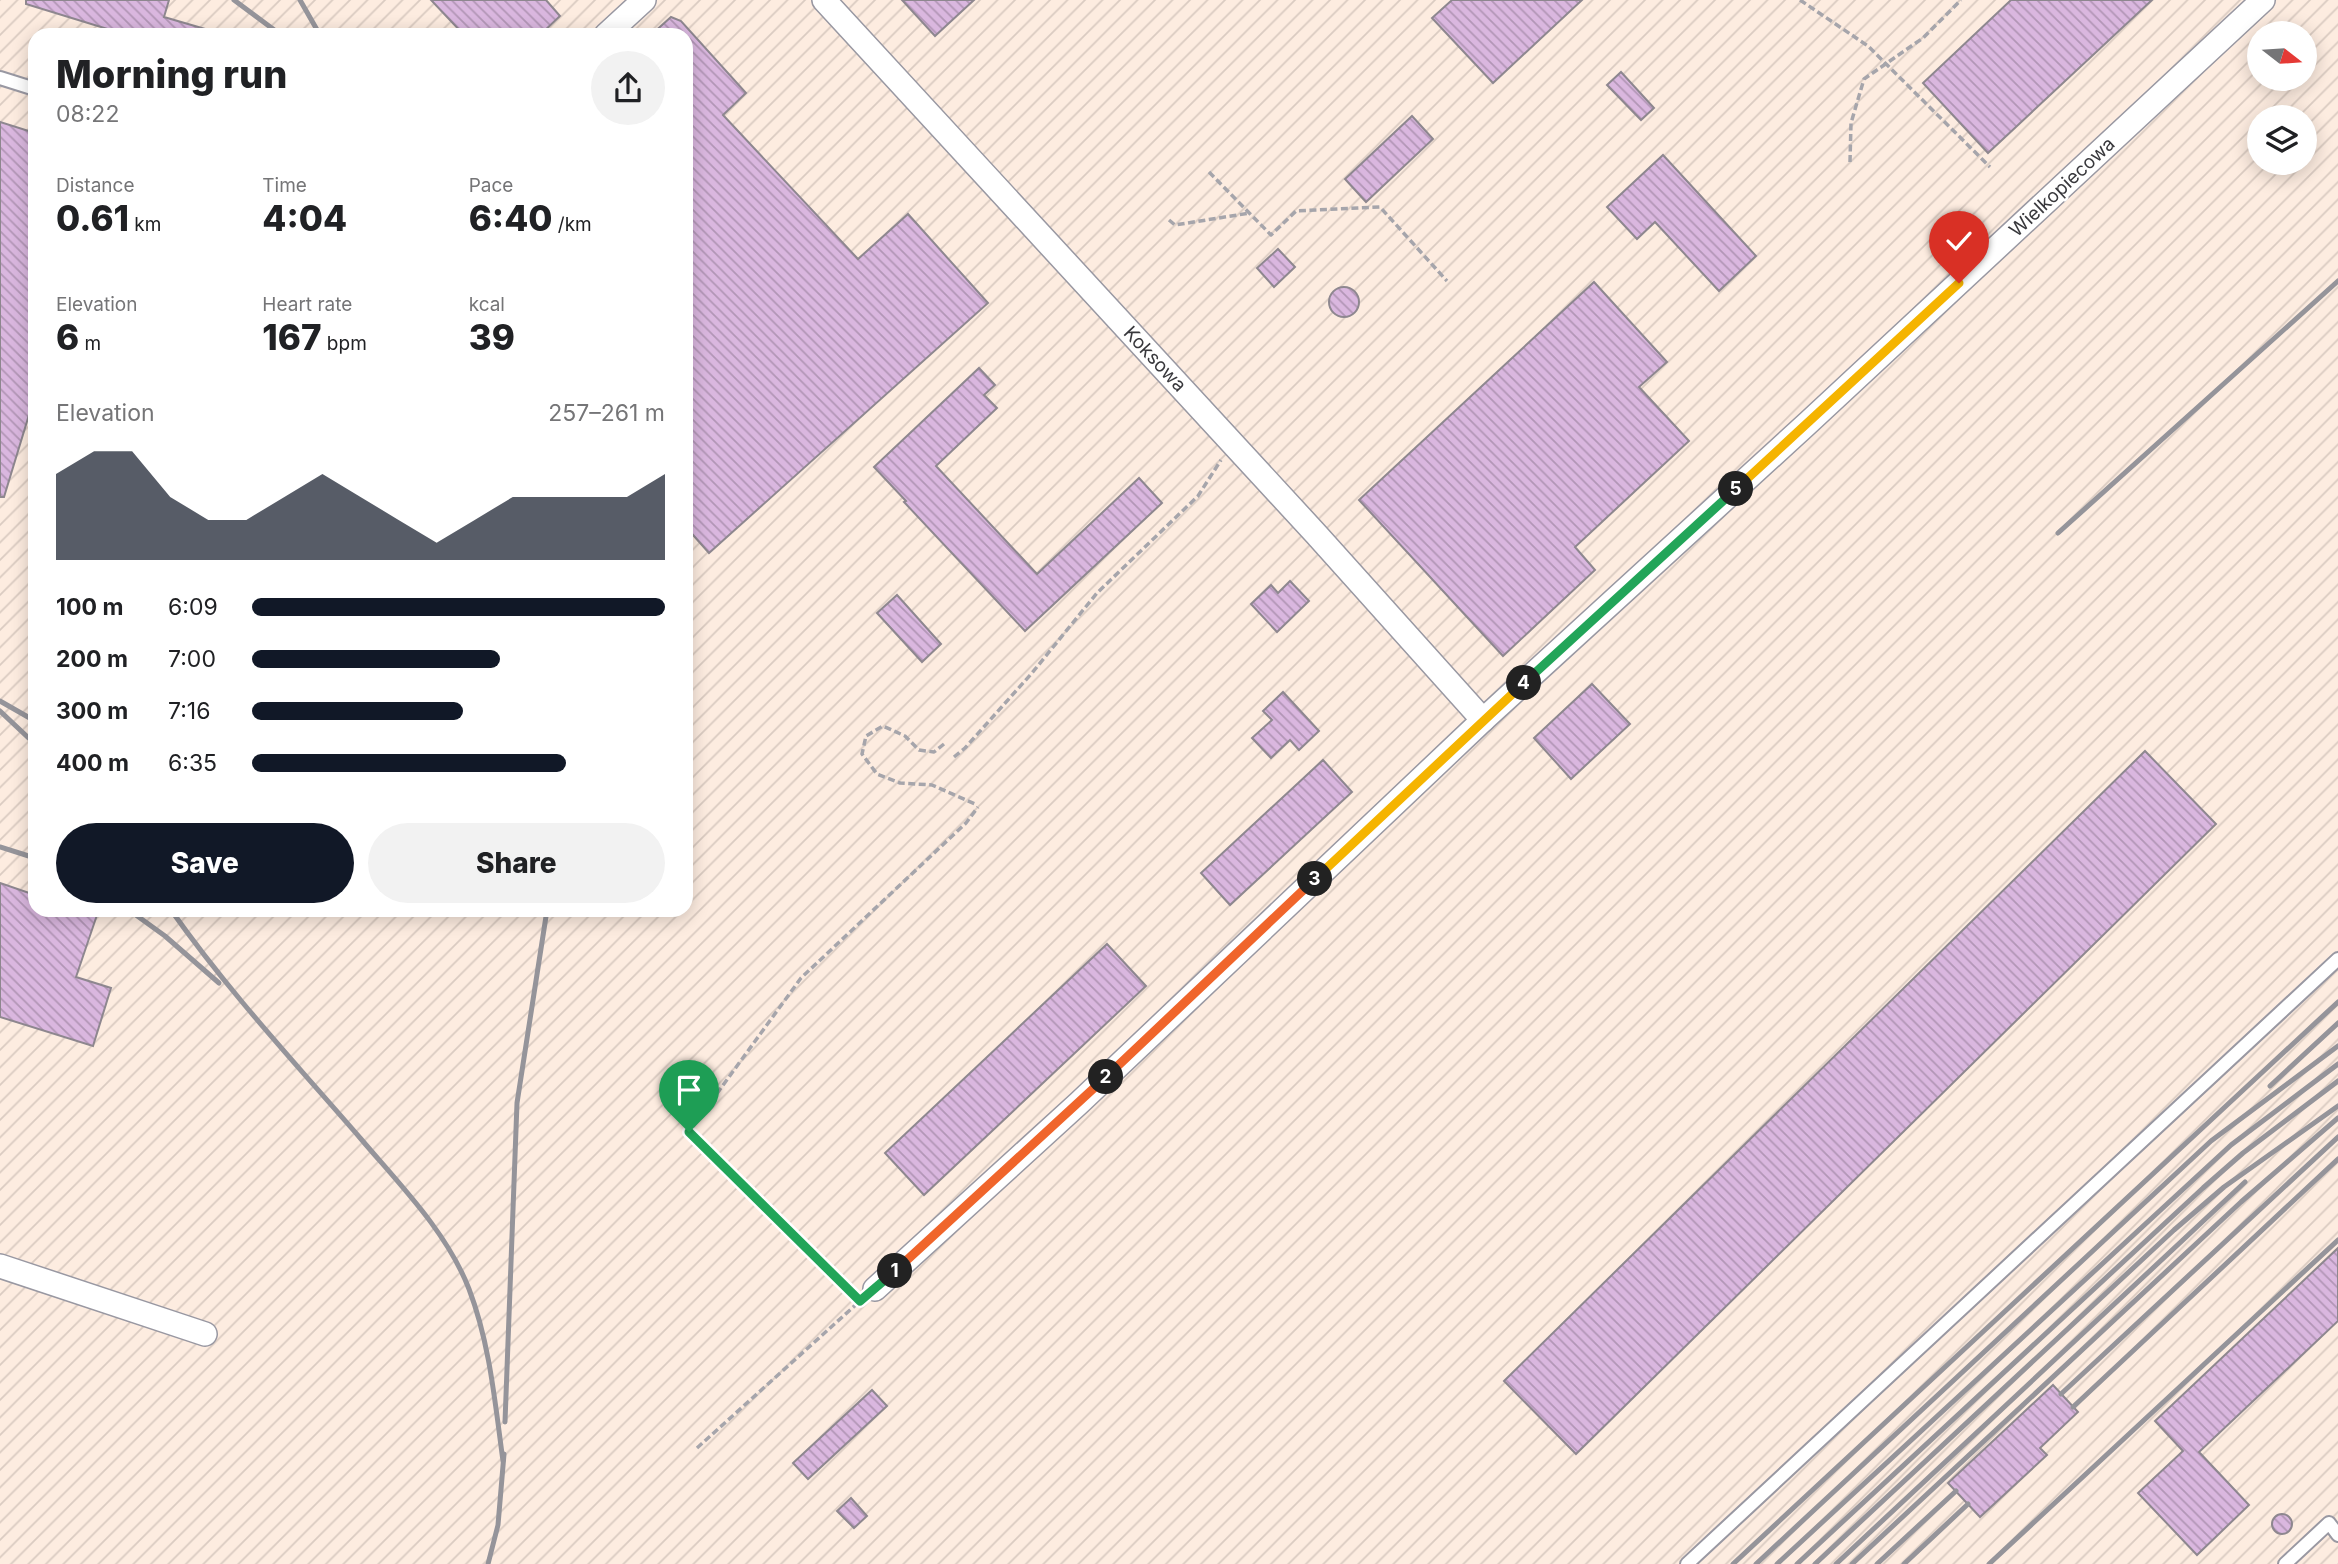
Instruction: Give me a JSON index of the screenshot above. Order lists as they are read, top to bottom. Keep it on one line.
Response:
{"streets":{"street":["Wielkopiecowa","Koksowa"]},"crossings":[["Wielkopiecowa","Koksowa"]],"north":"right","page":{"heading":["Morning run","08:22"],"stats":[["Distance","0.61 km"],["Time","4:04"],["Pace","6:40 /km"],["Elevation","6 m"],["Heart rate","167 bpm"],["kcal","39"]],"chart":["Elevation","257–261 m"],"pins":["5","4","3","2","1"],"list":[{"name":"100 m","note":"6:09"},{"name":"200 m","note":"7:00"},{"name":"300 m","note":"7:16"},{"name":"400 m","note":"6:35"}],"buttons":["Save","Share"]}}
